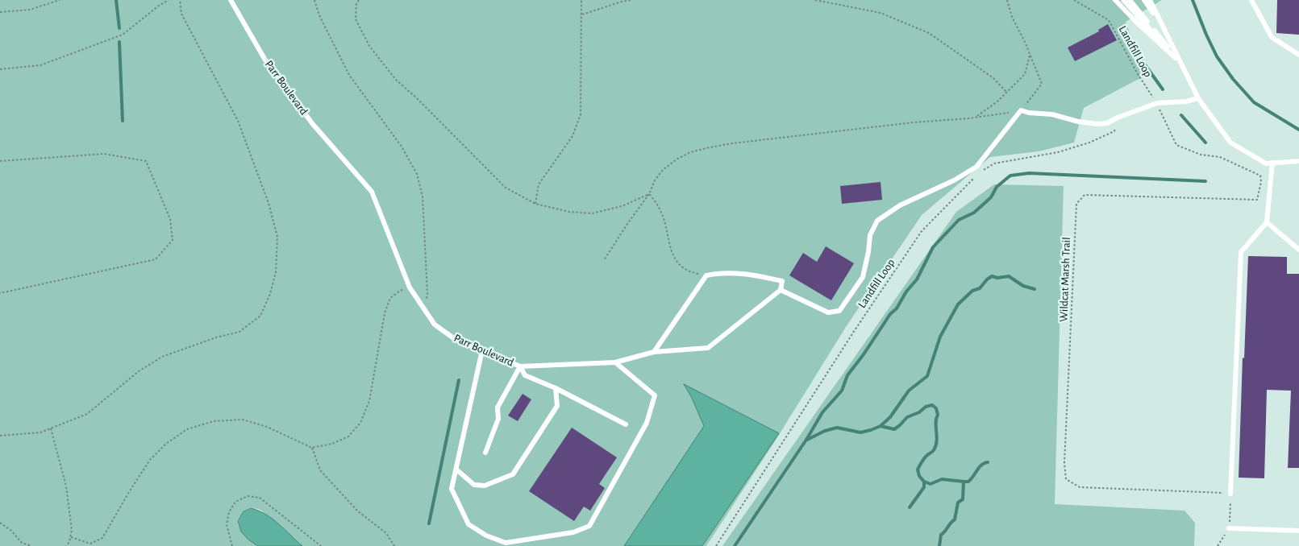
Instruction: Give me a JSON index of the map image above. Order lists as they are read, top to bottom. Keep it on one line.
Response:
{"streets":{"lane":["Parr Boulevard"],"path":["Landfill Loop","Wildcat Marsh Trail"]},"crossings":[["Landfill Loop","Wildcat Marsh Trail"]]}
